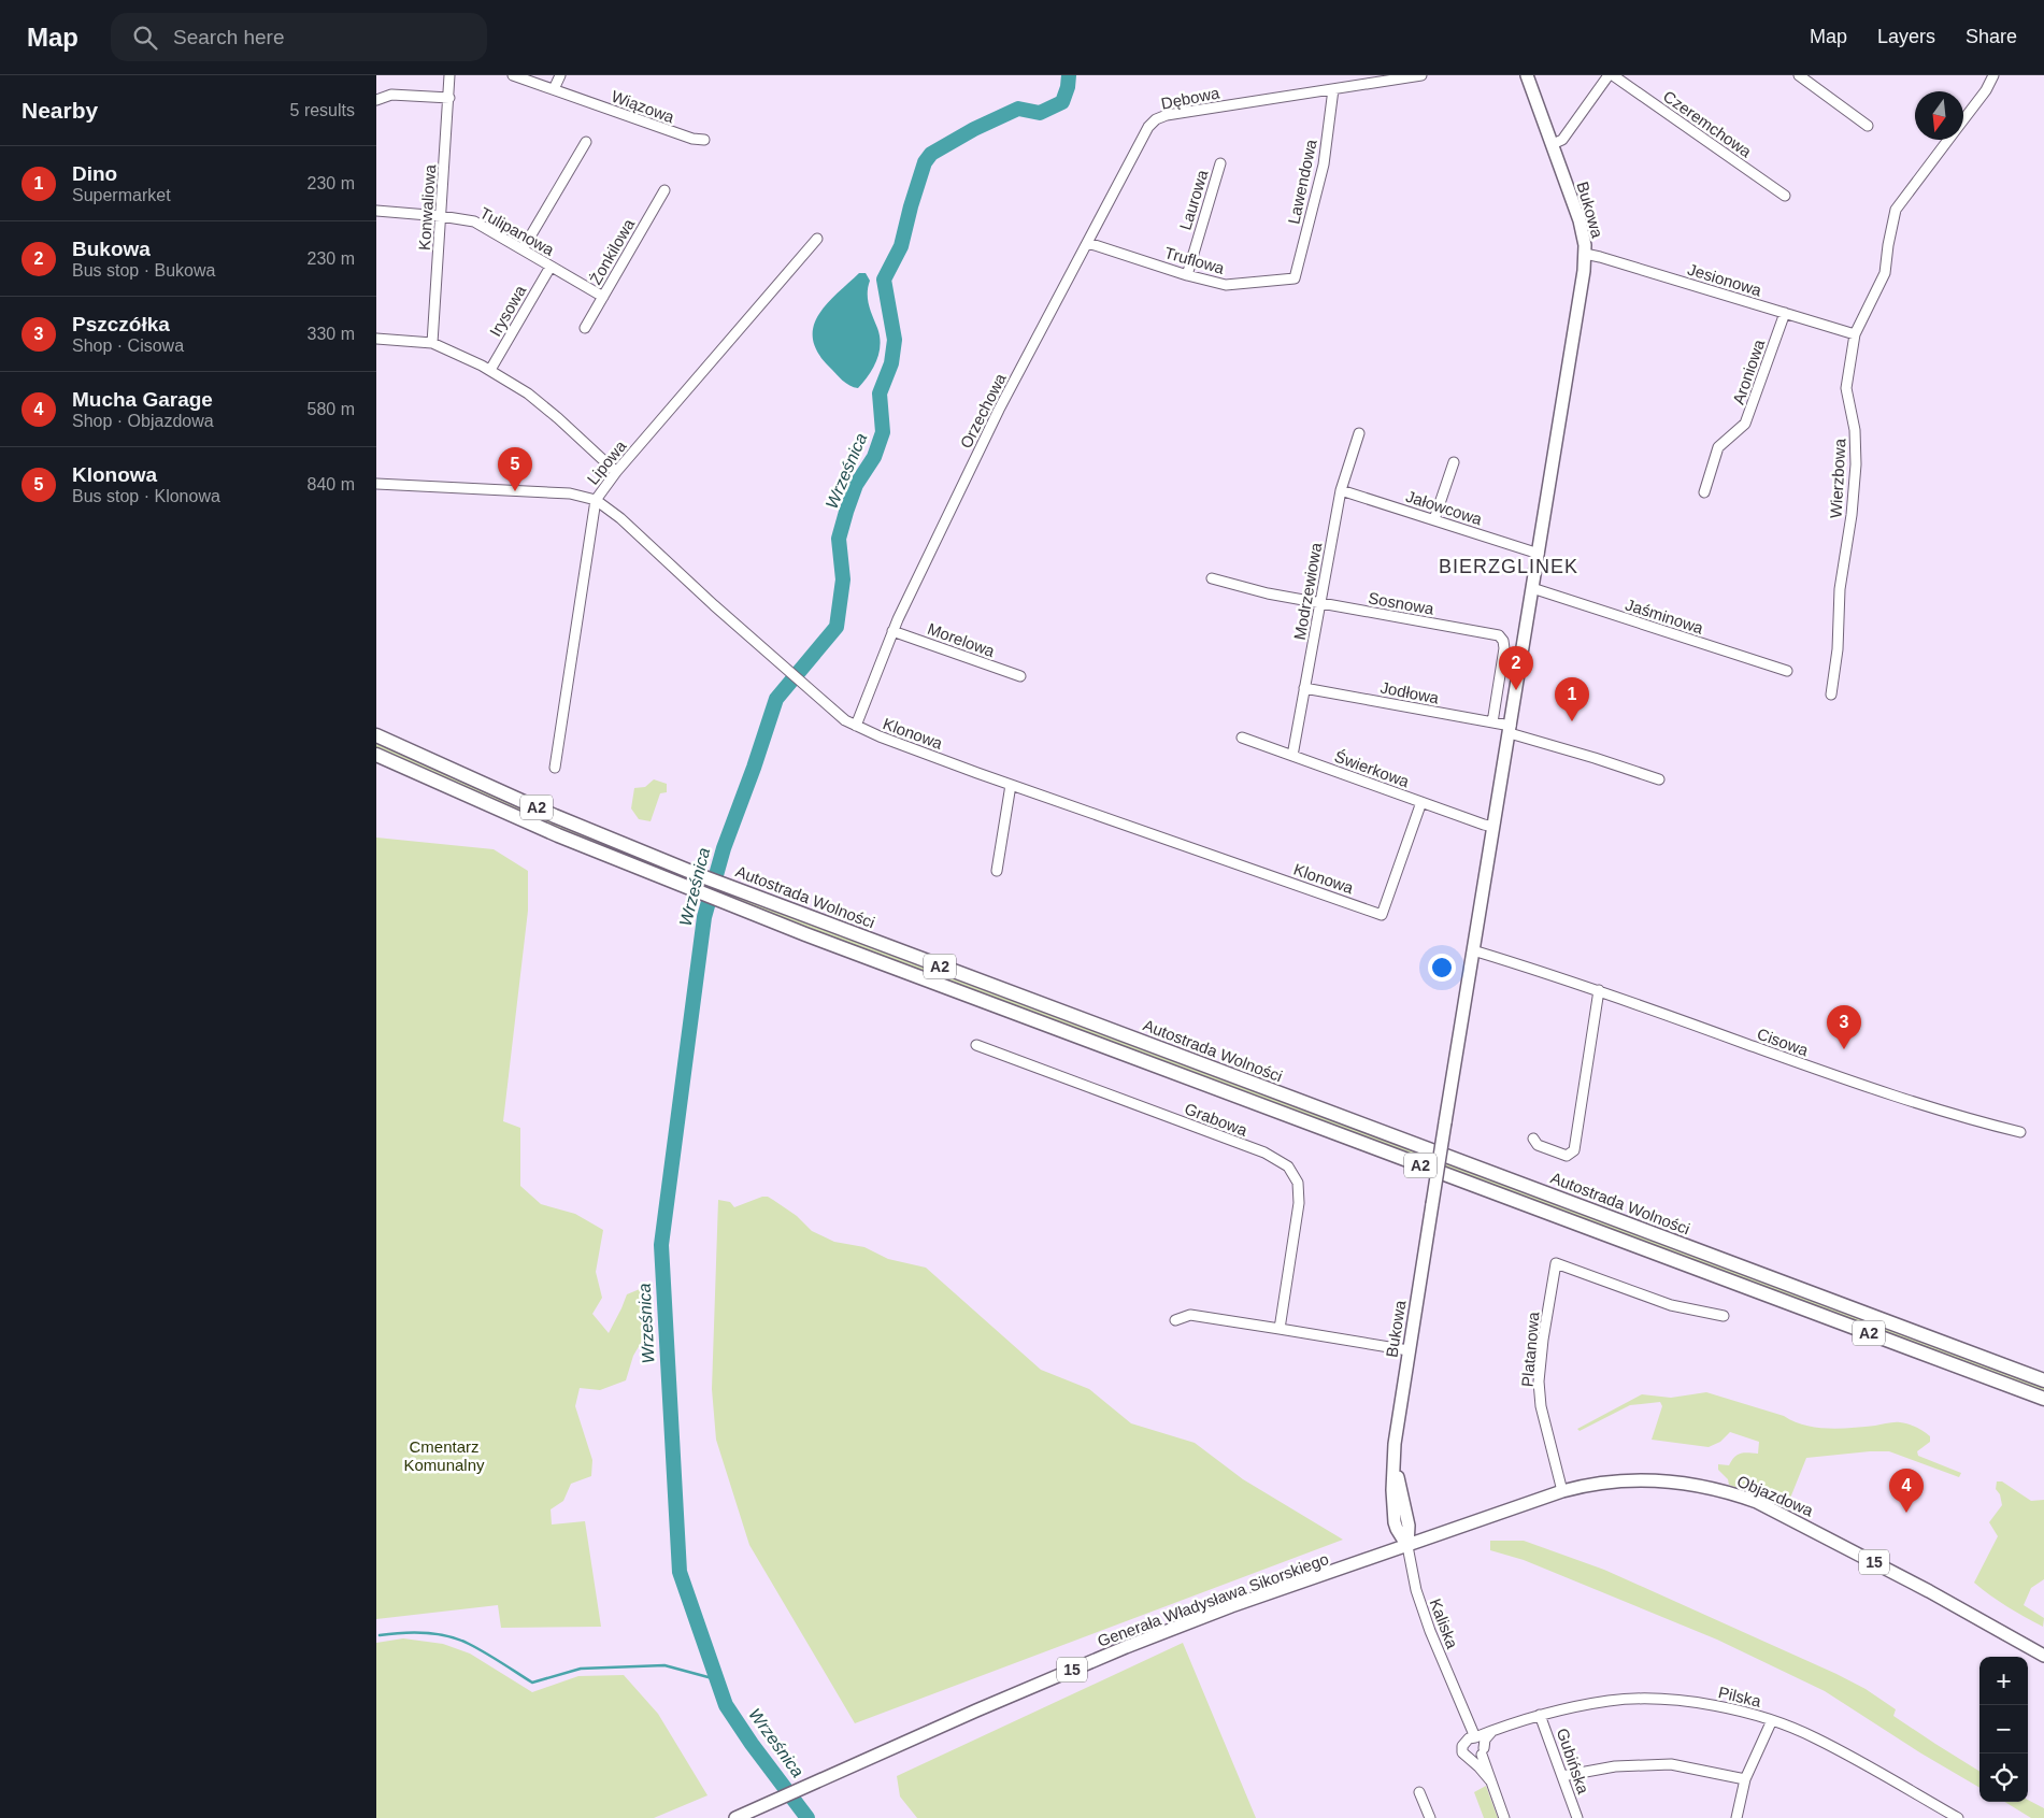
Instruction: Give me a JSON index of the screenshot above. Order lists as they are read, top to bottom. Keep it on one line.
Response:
{"streets":{"highway":["A2","Autostrada Wolności"],"main road":["Bukowa","Objazdowa","15","Generała Władysława Sikorskiego"],"street":["Dębowa","Wiązowa","Czeremchowa","Lawendowa","Laurowa","Konwaliowa","Tulipanowa","Żonkilowa","Truflowa","Jesionowa","Irysowa","Aroniowa","Orzechowa","Lipowa","Wierzbowa","Jałowcowa","Modrzewiowa","Sosnowa","Jaśminowa","Morelowa","Jodłowa","Klonowa","Świerkowa","Cisowa","Grabowa","Platanowa","Kaliska","Pilska","Gubińska"]},"crossings":[["Dębowa","Lawendowa"],["Dębowa","Orzechowa"],["Lawendowa","Truflowa"],["Laurowa","Truflowa"],["Konwaliowa","Tulipanowa"],["Bukowa","Jesionowa"],["Bukowa","Jałowcowa"],["Bukowa","Jaśminowa"],["Bukowa","Jodłowa"],["Bukowa","Świerkowa"],["Bukowa","Cisowa"],["Bukowa","Objazdowa"],["Bukowa","Generała Władysława Sikorskiego"],["Bukowa","Kaliska"],["Tulipanowa","Żonkilowa"],["Tulipanowa","Irysowa"],["Truflowa","Orzechowa"],["Jesionowa","Aroniowa"],["Jesionowa","Wierzbowa"],["Orzechowa","Morelowa"],["Orzechowa","Klonowa"],["Lipowa","Klonowa"],["Jałowcowa","Modrzewiowa"],["Modrzewiowa","Sosnowa"],["Modrzewiowa","Jodłowa"],["Modrzewiowa","Świerkowa"],["Sosnowa","Jodłowa"],["Klonowa","Świerkowa"],["Platanowa","Objazdowa"],["Objazdowa","Generała Władysława Sikorskiego"],["Objazdowa","Kaliska"],["Generała Władysława Sikorskiego","Kaliska"],["Kaliska","Pilska"],["Pilska","Gubińska"]],"districts":["BIERZGLINEK"],"water":["Wrześnica"],"parks":["Cmentarz Komunalny"],"north":"bottom","page":{"header":"Map","search":"Search here","nav":["Map","Layers","Share"],"heading":["Nearby","5 results"],"list":[{"mark":"1","name":"Dino","note":"Supermarket","value":"230 m"},{"mark":"2","name":"Bukowa","note":"Bus stop · Bukowa","value":"230 m"},{"mark":"3","name":"Pszczółka","note":"Shop · Cisowa","value":"330 m"},{"mark":"4","name":"Mucha Garage","note":"Shop · Objazdowa","value":"580 m"},{"mark":"5","name":"Klonowa","note":"Bus stop · Klonowa","value":"840 m"}],"pins":["5","2","1","3","4"],"map_buttons":["+","−"]}}
